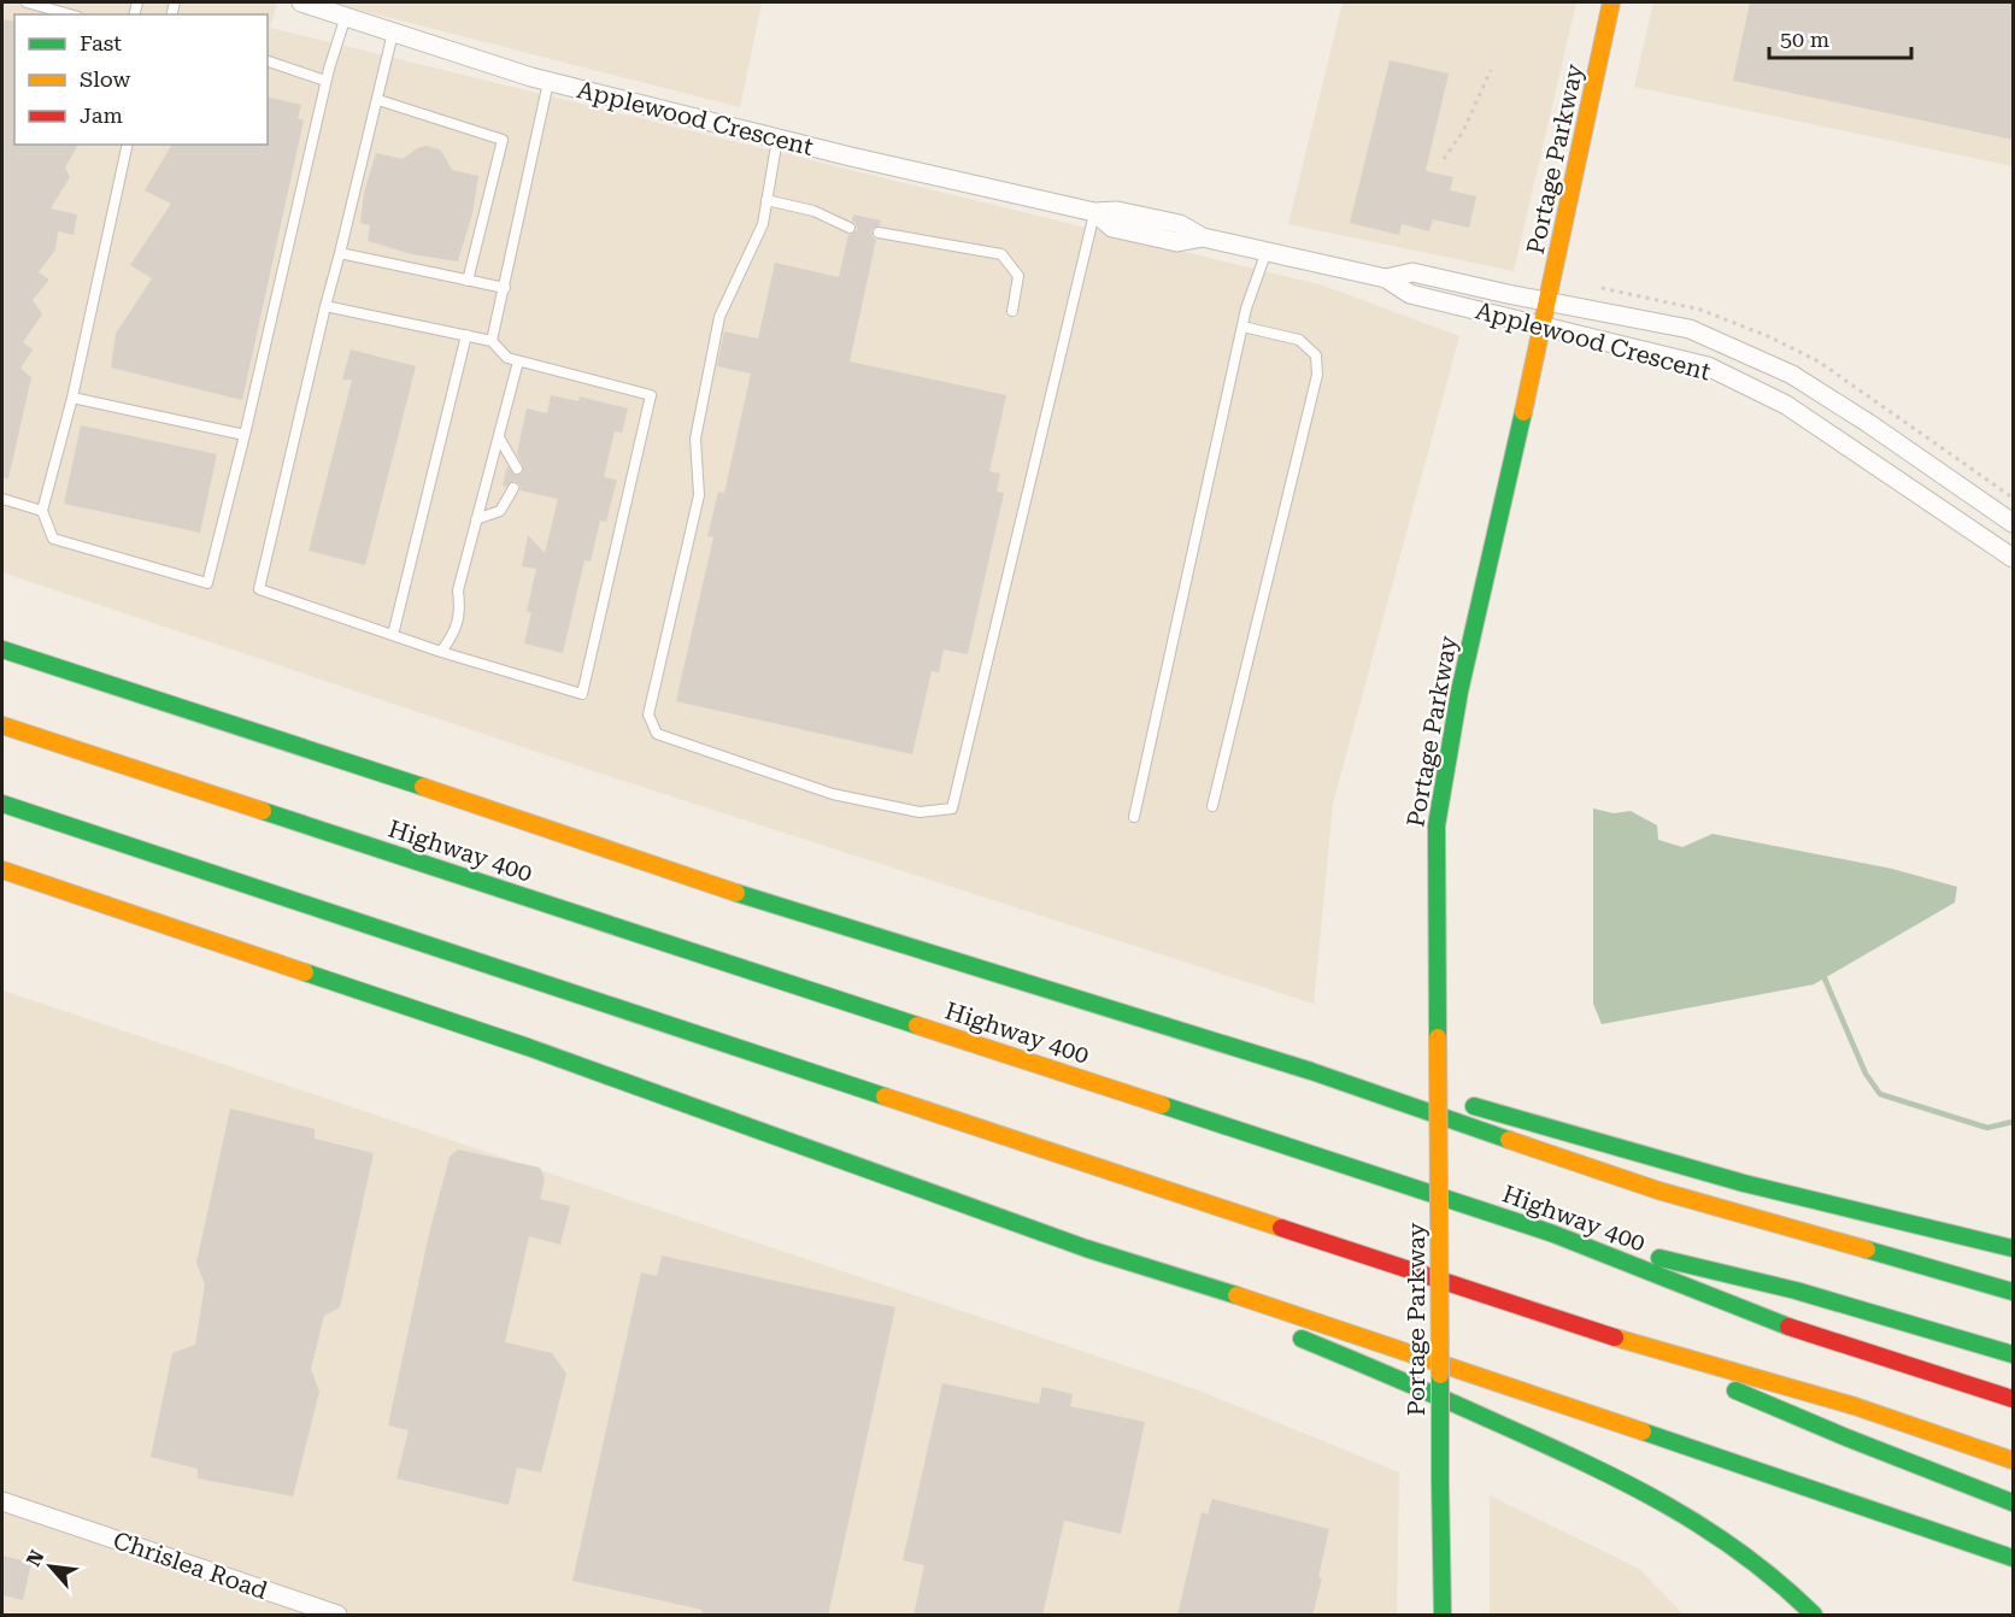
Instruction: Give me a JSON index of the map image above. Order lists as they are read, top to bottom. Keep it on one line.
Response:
{"streets":{"main road":["Portage Parkway","Highway 400"],"street":["Applewood Crescent","Chrislea Road"]},"crossings":[["Applewood Crescent","Portage Parkway"]],"legend":["Fast","Slow","Jam"],"scale_bar":"50 m","north":"top left"}
